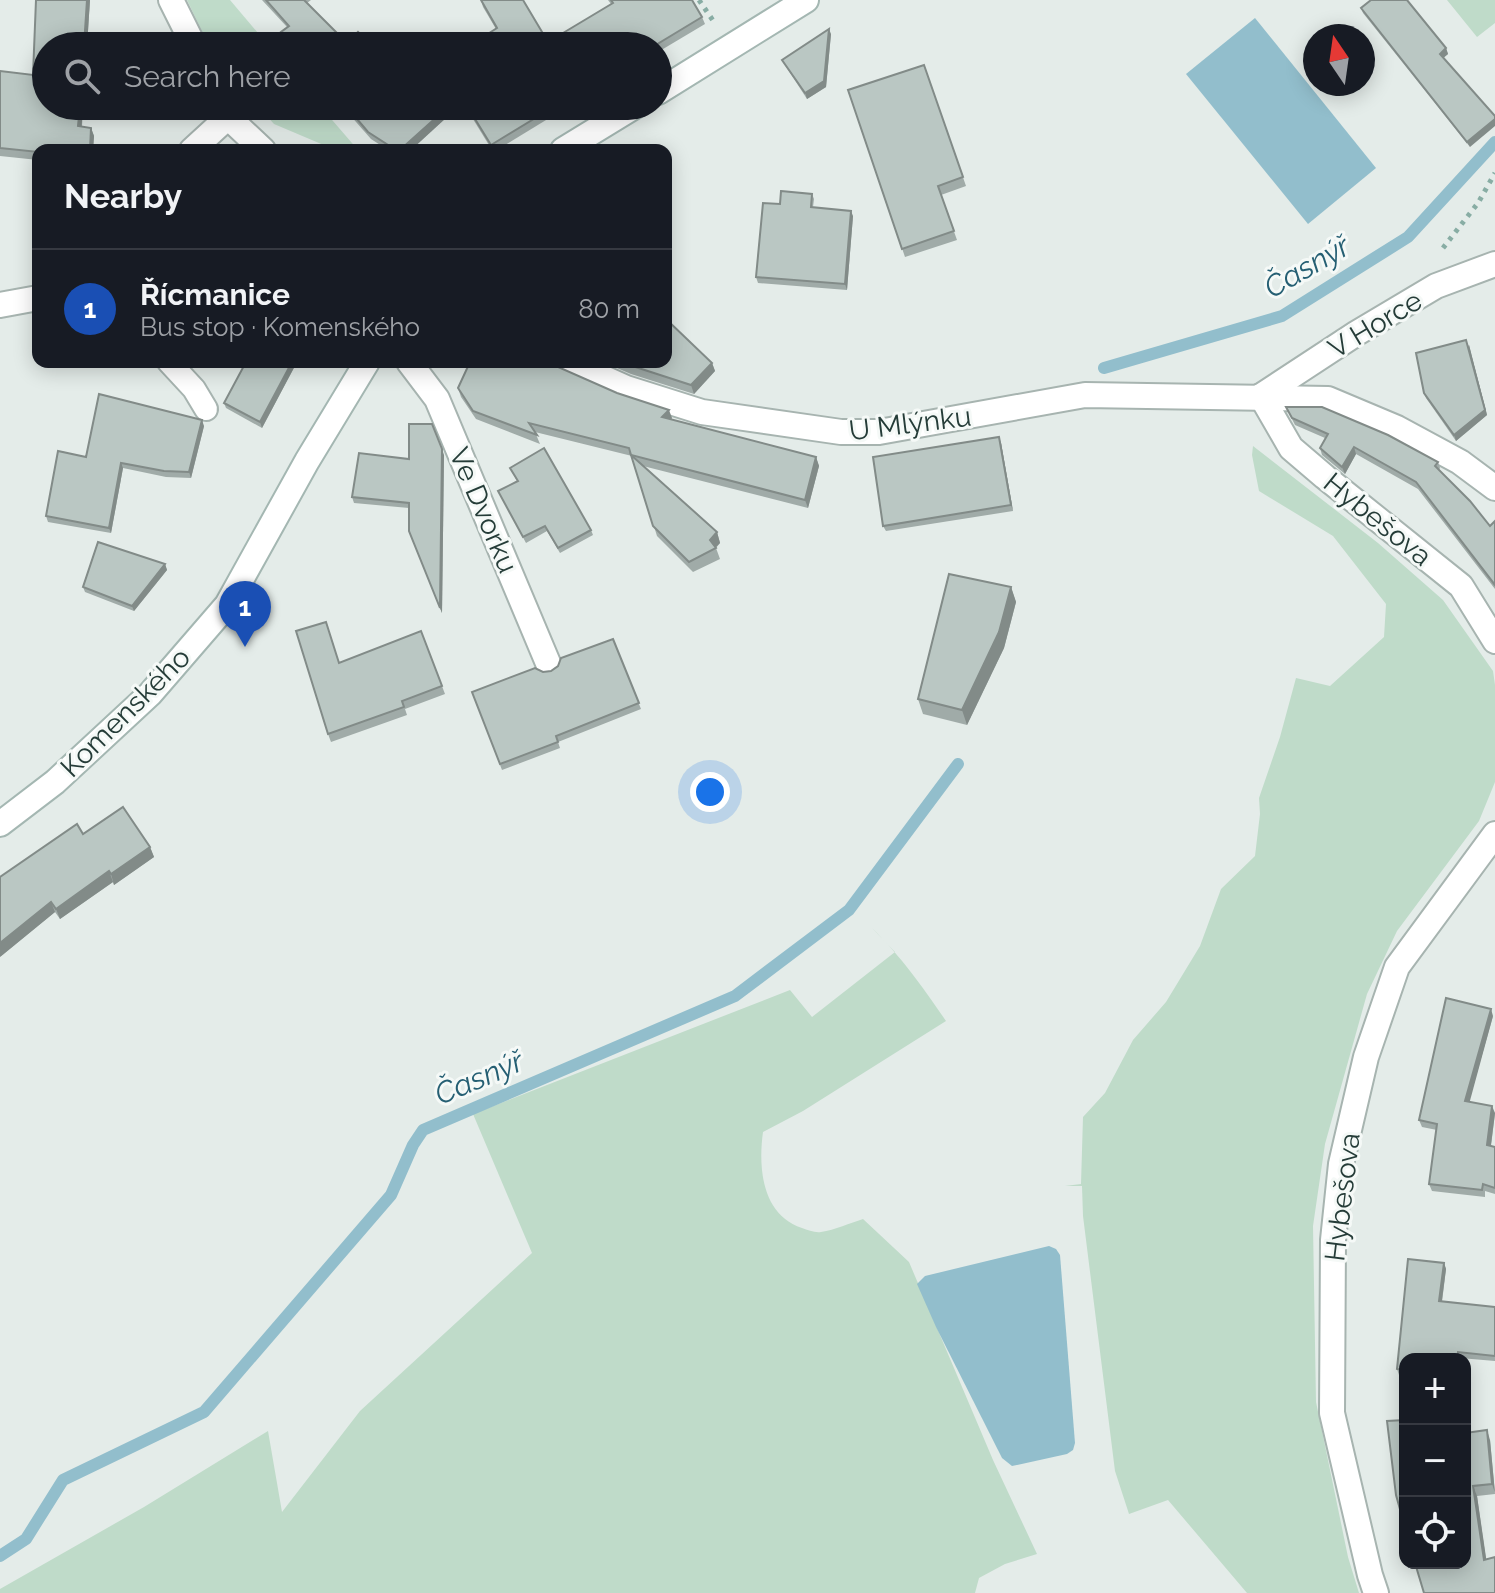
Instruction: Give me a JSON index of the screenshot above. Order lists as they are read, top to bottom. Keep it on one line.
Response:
{"streets":{"street":["V Horce","U Mlýnku","Ve Dvorku","Hybešova","Komenského"]},"crossings":[["V Horce","U Mlýnku"],["V Horce","Hybešova"],["U Mlýnku","Hybešova"]],"water":["Časnýř"],"north":"top","page":{"search":"Search here","heading":"Nearby","list":[{"mark":"1","name":"Řícmanice","note":"Bus stop · Komenského","value":"80 m"}],"pins":"1","map_buttons":["+","−"]}}
